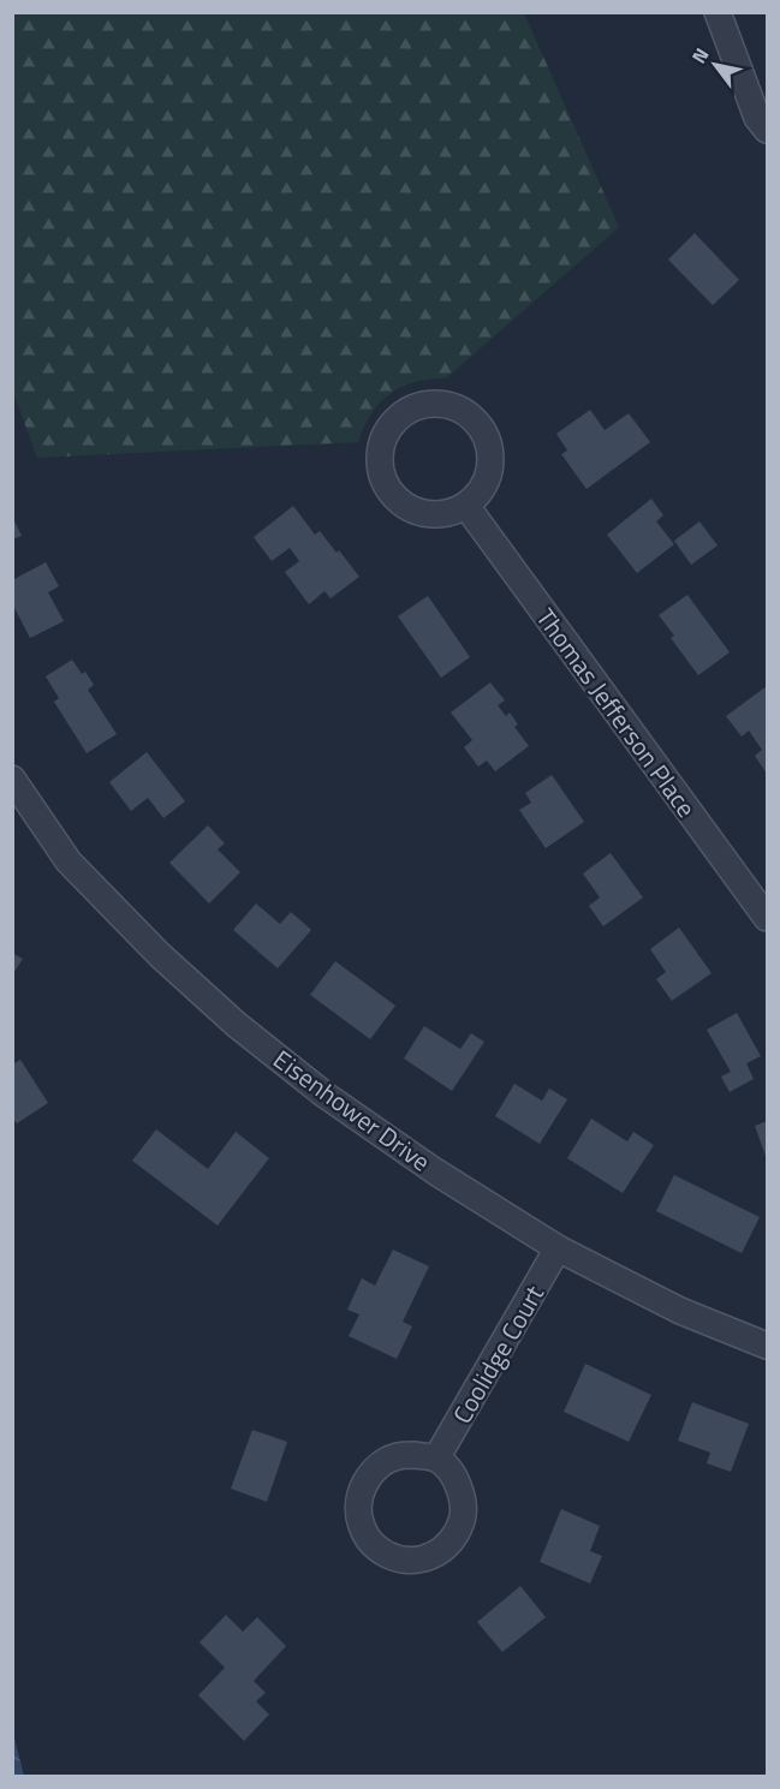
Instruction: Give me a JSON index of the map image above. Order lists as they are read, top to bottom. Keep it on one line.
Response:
{"streets":{"street":["Thomas Jefferson Place","Eisenhower Drive","Coolidge Court"]},"crossings":[["Eisenhower Drive","Coolidge Court"]],"north":"top left"}
